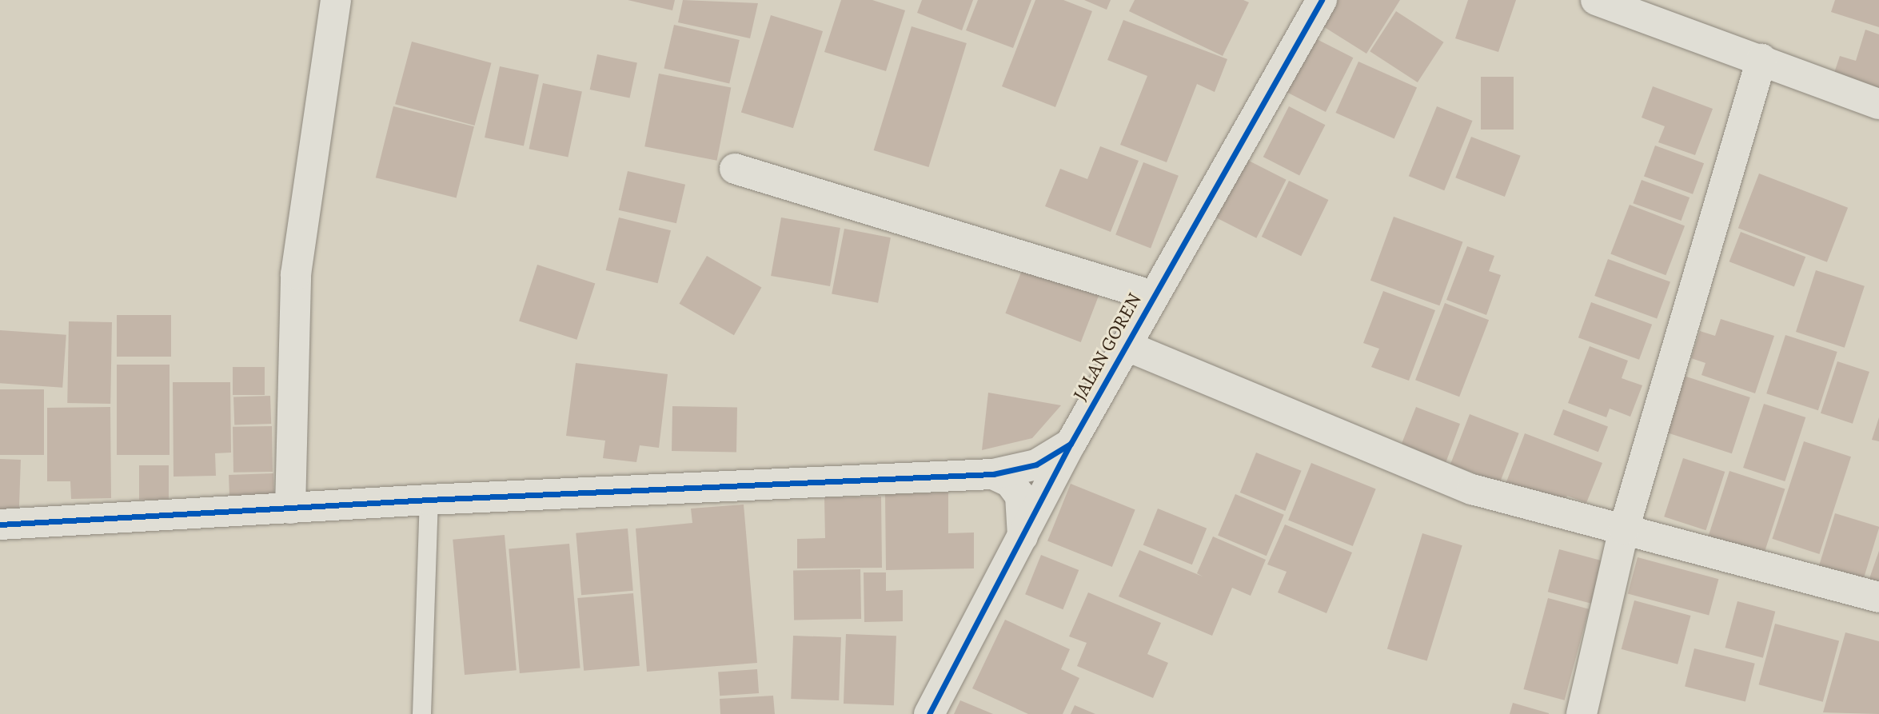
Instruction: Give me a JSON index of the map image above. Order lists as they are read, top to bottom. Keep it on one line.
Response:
{"streets":{"street":["JALAN GOREN"]}}
